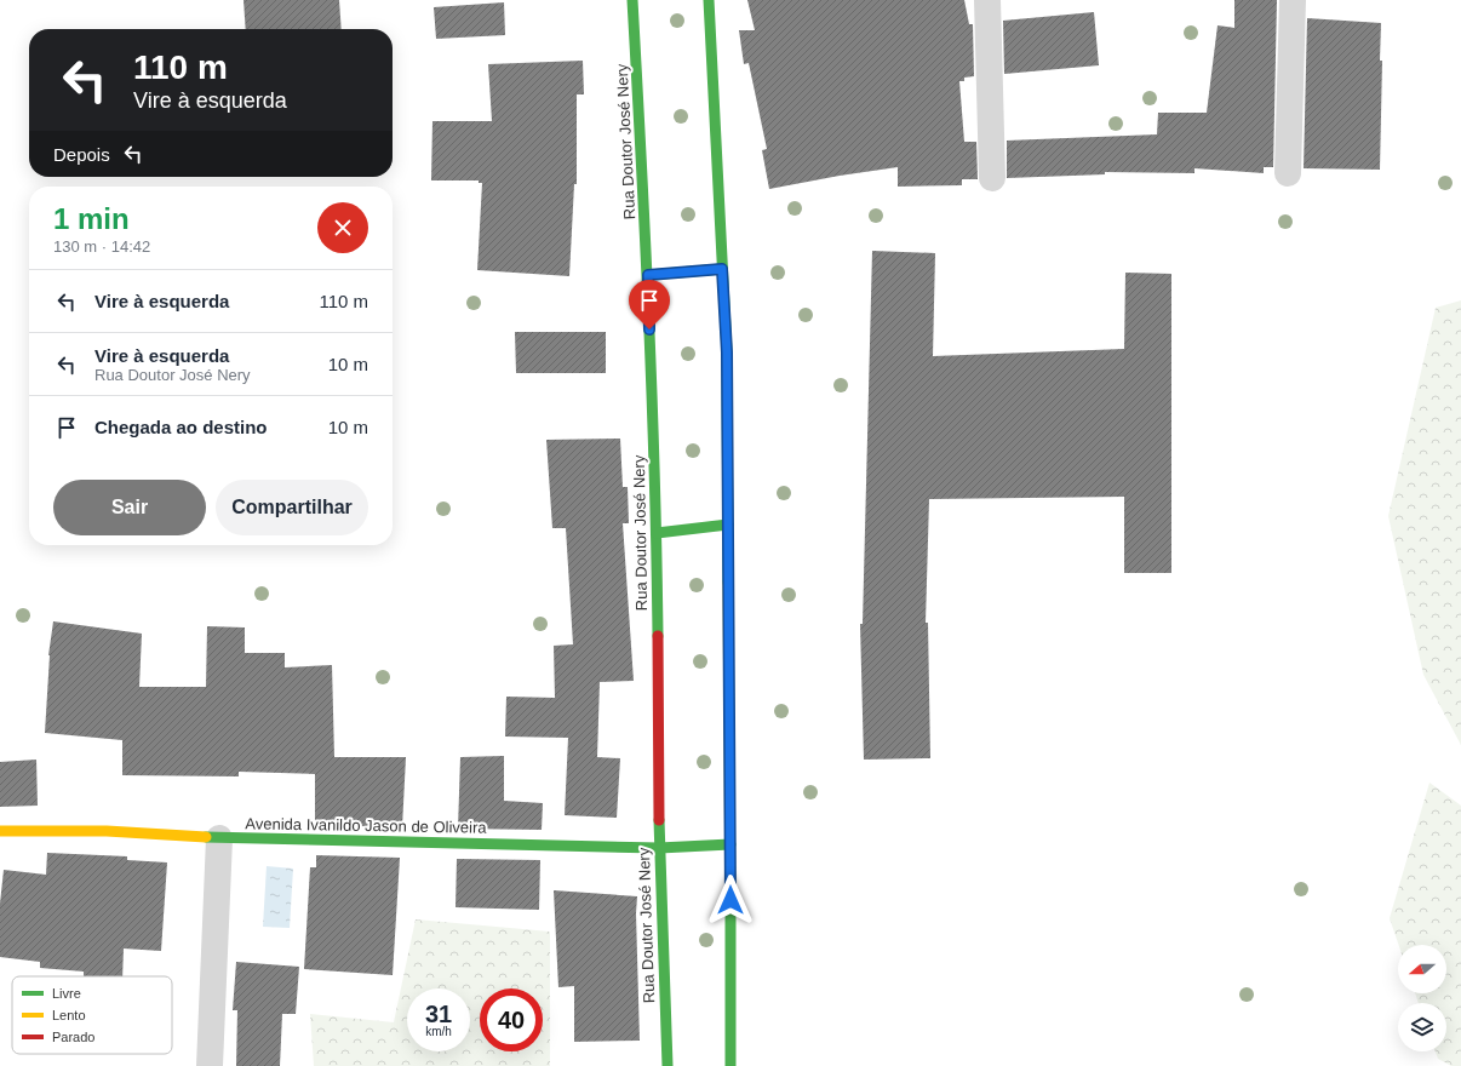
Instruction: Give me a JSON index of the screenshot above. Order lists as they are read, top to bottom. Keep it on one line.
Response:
{"streets":{"street":["Rua Doutor José Nery","Avenida Ivanildo Jason de Oliveira"]},"crossings":[["Rua Doutor José Nery","Avenida Ivanildo Jason de Oliveira"]],"legend":["Livre","Lento","Parado"],"north":"left","page":{"turn":["110 m","Vire à esquerda"],"then":"Depois","heading":["1 min","130 m · 14:42"],"list":[{"name":"Vire à esquerda","value":"110 m"},{"name":"Vire à esquerda","note":"Rua Doutor José Nery","value":"10 m"},{"name":"Chegada ao destino","value":"10 m"}],"buttons":["Sair","Compartilhar"],"speed":"31 km/h","limit":"40"}}
